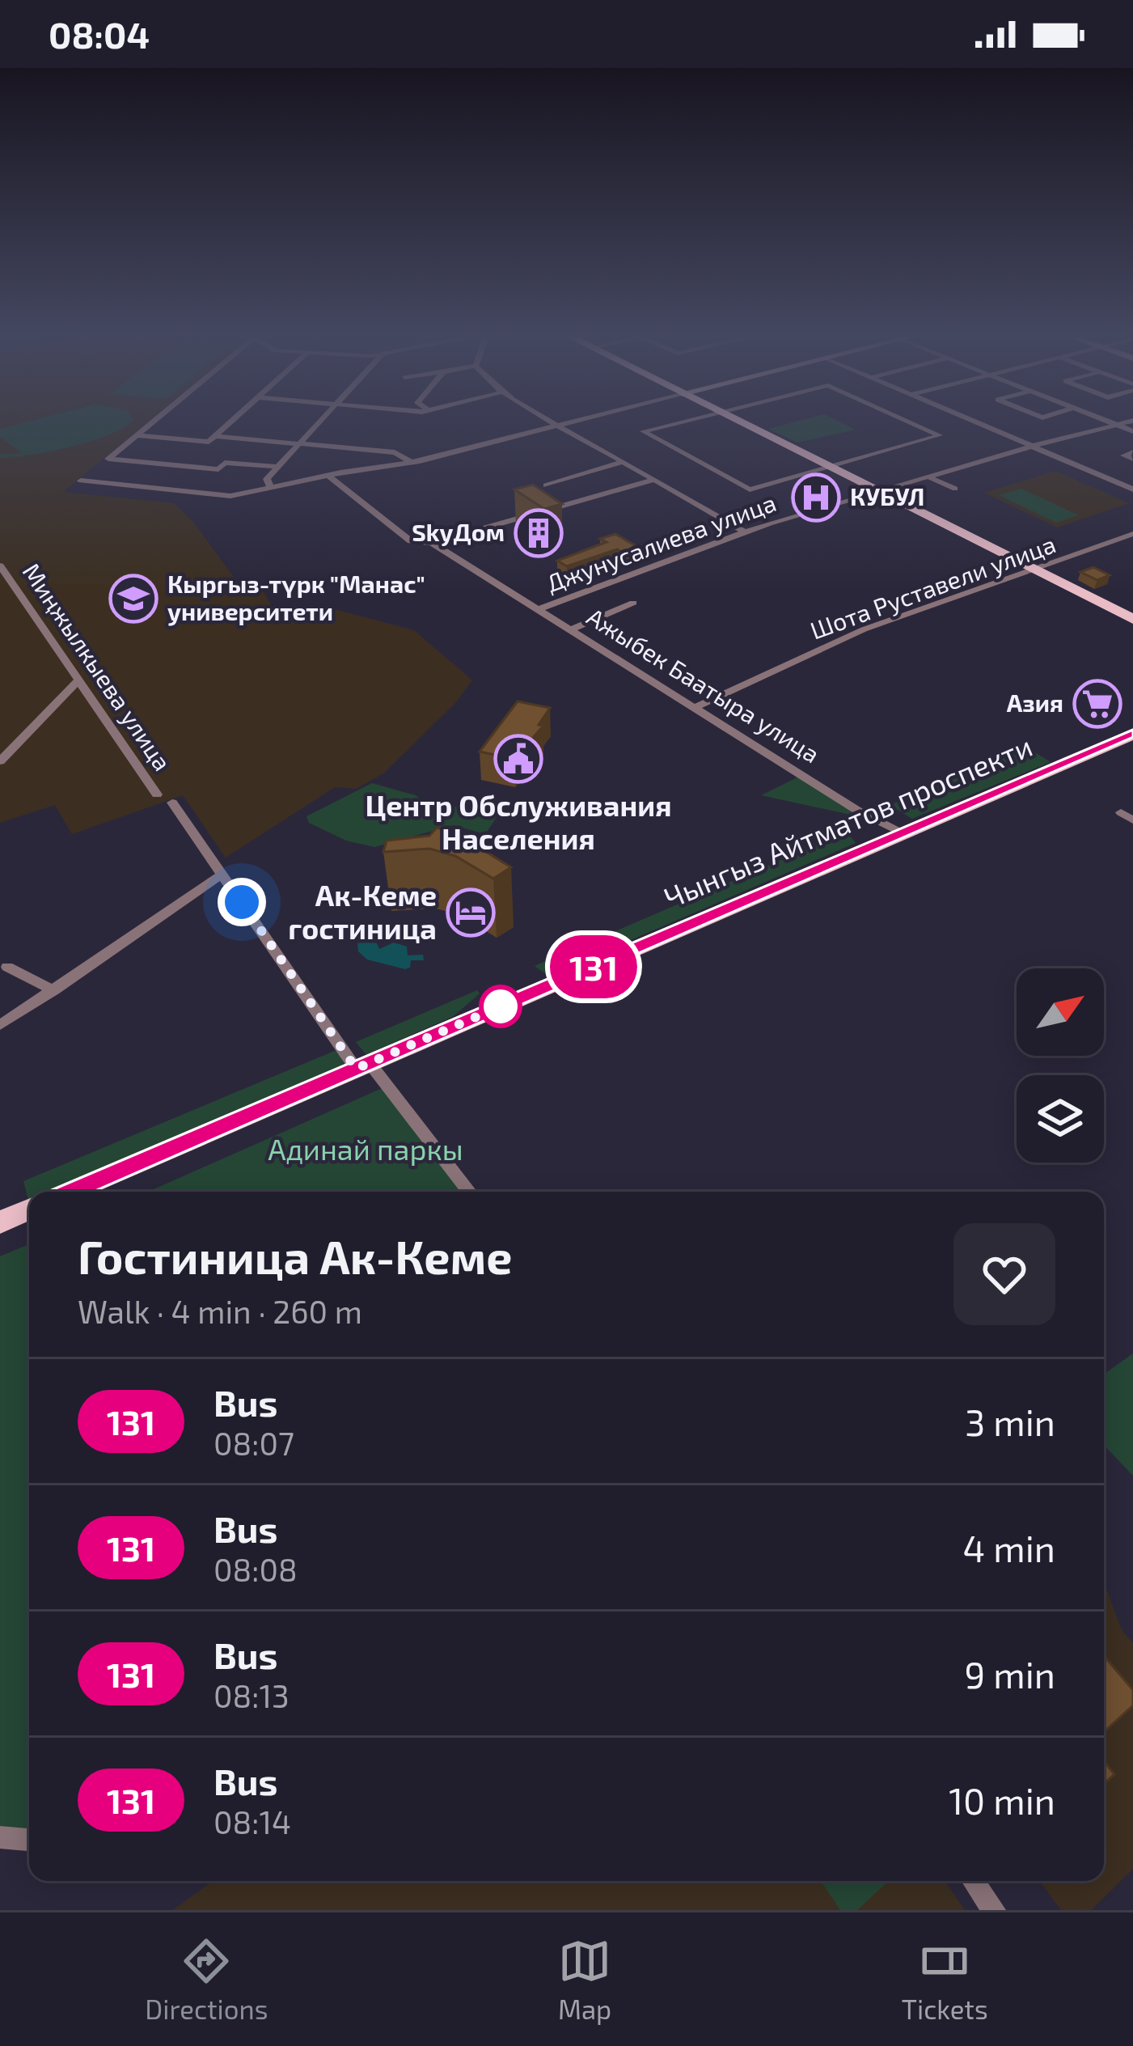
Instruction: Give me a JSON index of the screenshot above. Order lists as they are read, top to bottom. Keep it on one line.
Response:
{"streets":{"main road":["Чынгыз Айтматов проспекти"],"street":["Джунусалиева улица","Шота Руставели улица","Миңжылкыева улица","Ажыбек Баатыра улица"]},"crossings":[["Джунусалиева улица","Ажыбек Баатыра улица"],["Шота Руставели улица","Ажыбек Баатыра улица"],["Ажыбек Баатыра улица","Чынгыз Айтматов проспекти"]],"parks":["Адинай паркы"],"places":{"hospital":["КУБУЛ"],"building":["SkyДом"],"school or university":["Кыргыз-түрк \"Манас\" университети"],"supermarket":["Азия"],"public building":["Центр Обслуживания Населения"],"hotel":["Ак-Кеме гостиница"]},"lines":["bus line 131"],"north":"top right","page":{"status":"08:04","on_map":"131","heading":["Гостиница Ак-Кеме","Walk · 4 min · 260 m"],"list":[{"mark":"131","name":"Bus","note":"08:07","value":"3 min"},{"mark":"131","name":"Bus","note":"08:08","value":"4 min"},{"mark":"131","name":"Bus","note":"08:13","value":"9 min"},{"mark":"131","name":"Bus","note":"08:14","value":"10 min"}],"tabs":["Directions","Map","Tickets"]}}
